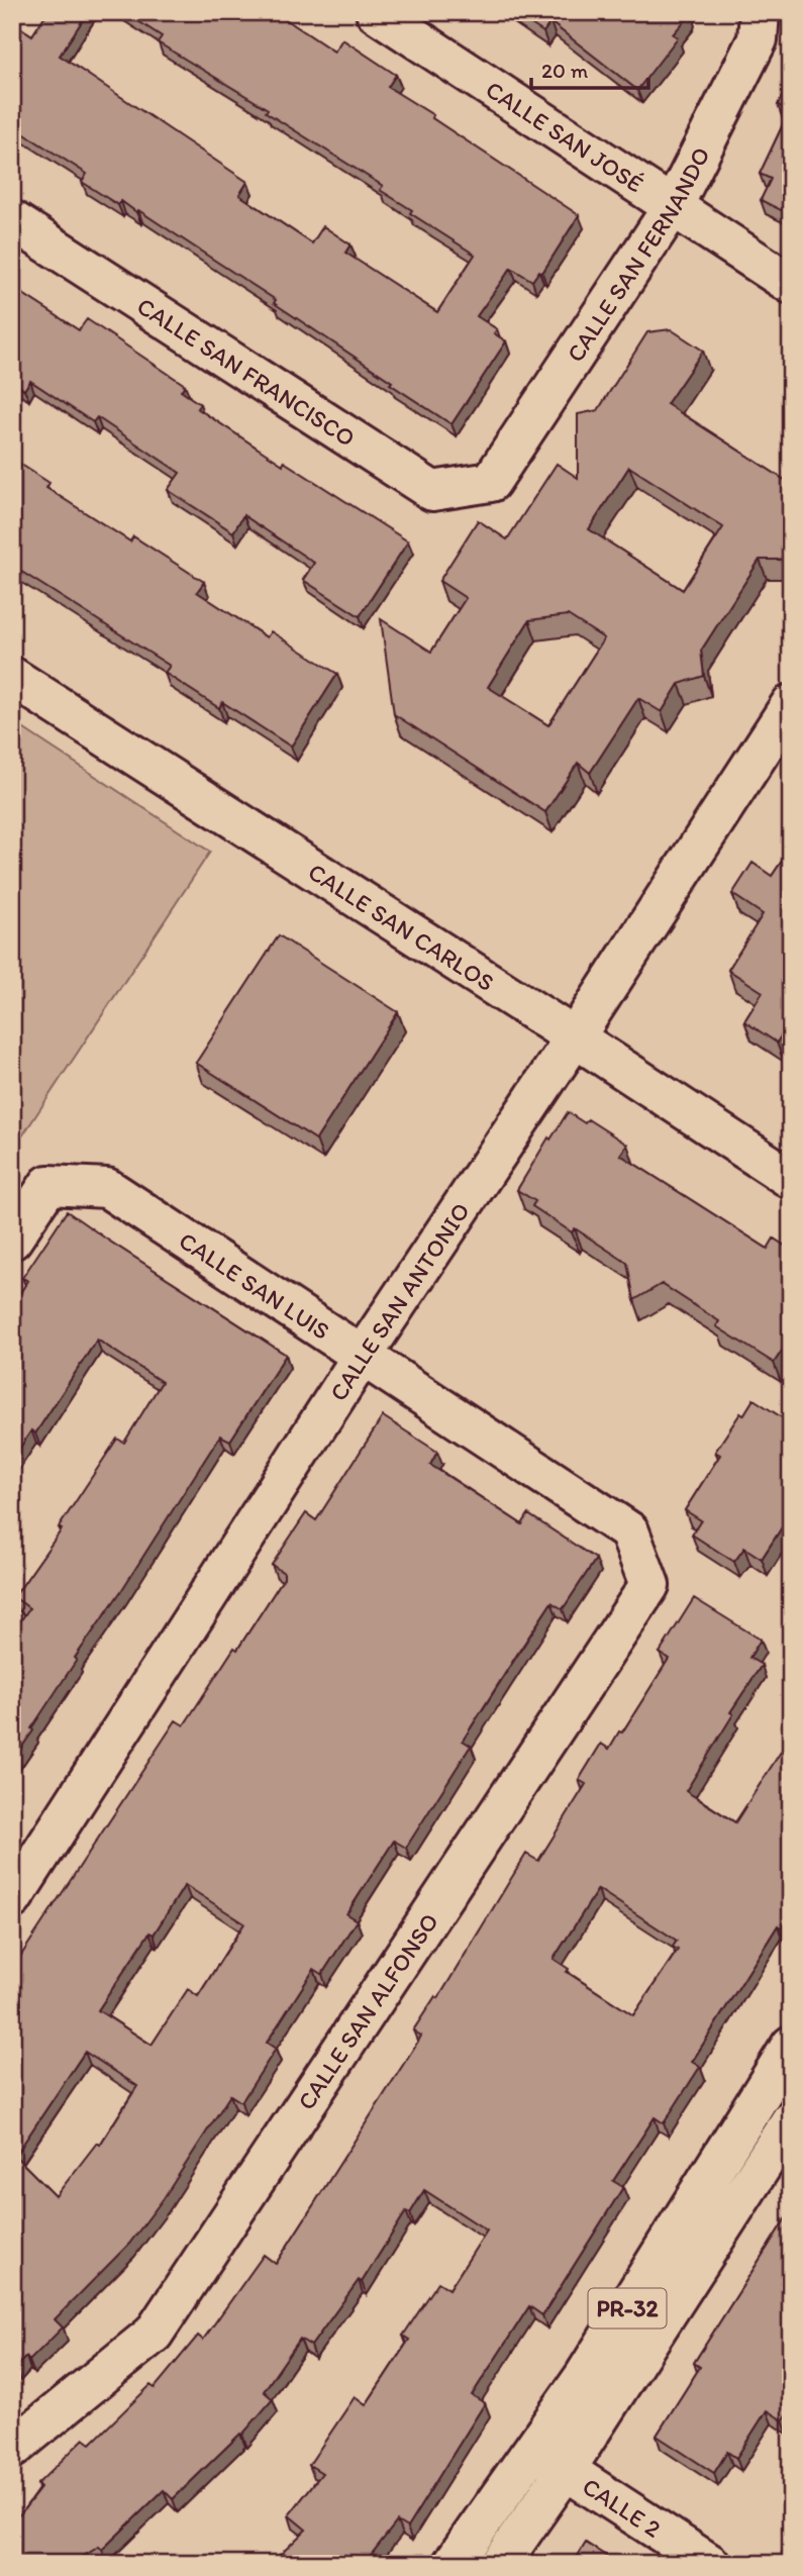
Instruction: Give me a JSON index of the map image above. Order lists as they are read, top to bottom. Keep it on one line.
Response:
{"streets":{"street":["CALLE SAN JOSÉ","CALLE SAN FERNANDO","CALLE SAN FRANCISCO","CALLE SAN CARLOS","CALLE SAN LUIS","CALLE SAN ANTONIO","CALLE SAN ALFONSO","PR-32","CALLE 2"]},"crossings":[["CALLE SAN JOSÉ","CALLE SAN FERNANDO"],["CALLE SAN FERNANDO","CALLE SAN FRANCISCO"],["CALLE SAN CARLOS","CALLE SAN ANTONIO"],["CALLE SAN LUIS","CALLE SAN ANTONIO"],["CALLE SAN LUIS","CALLE SAN ALFONSO"],["PR-32","CALLE 2"]],"scale_bar":"20 m"}
